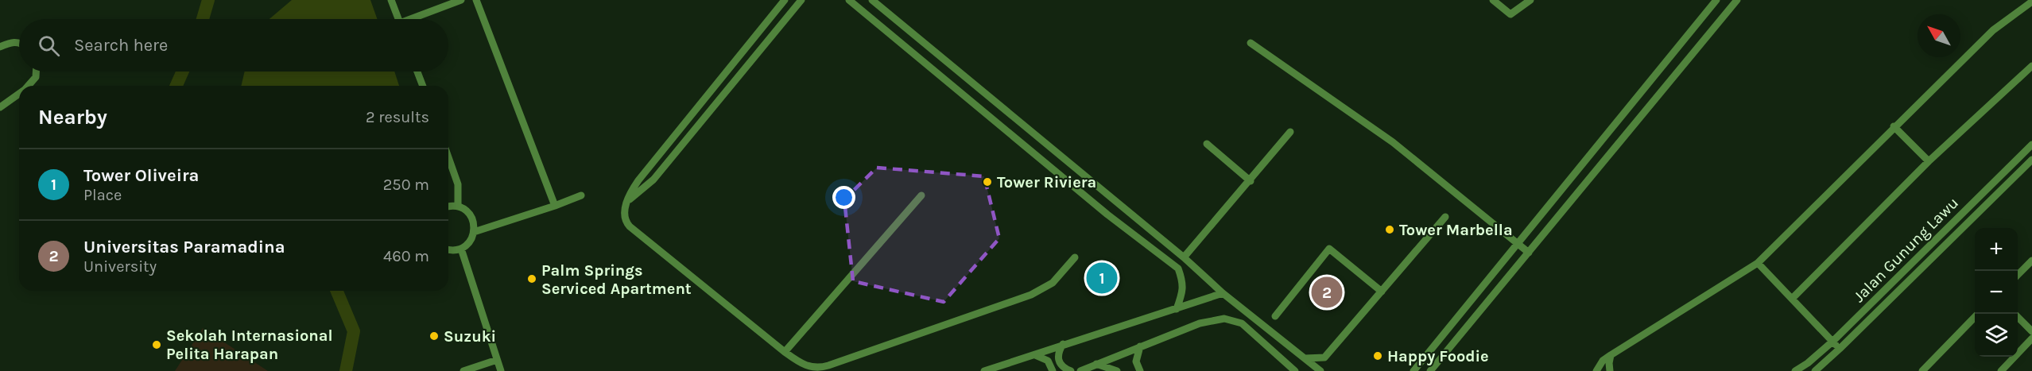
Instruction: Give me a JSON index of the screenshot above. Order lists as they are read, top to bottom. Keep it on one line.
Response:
{"streets":{"street":["Jalan Gunung Lawu"]},"places":["Tower Riviera","Tower Marbella","Palm Springs Serviced Apartment","Suzuki","Sekolah Internasional Pelita Harapan","Happy Foodie"],"north":"top left","page":{"search":"Search here","heading":["Nearby","2 results"],"list":[{"mark":"1","name":"Tower Oliveira","note":"Place","value":"250 m"},{"mark":"2","name":"Universitas Paramadina","note":"University","value":"460 m"}],"map_buttons":["+","−"],"pins":["1","2"]}}
